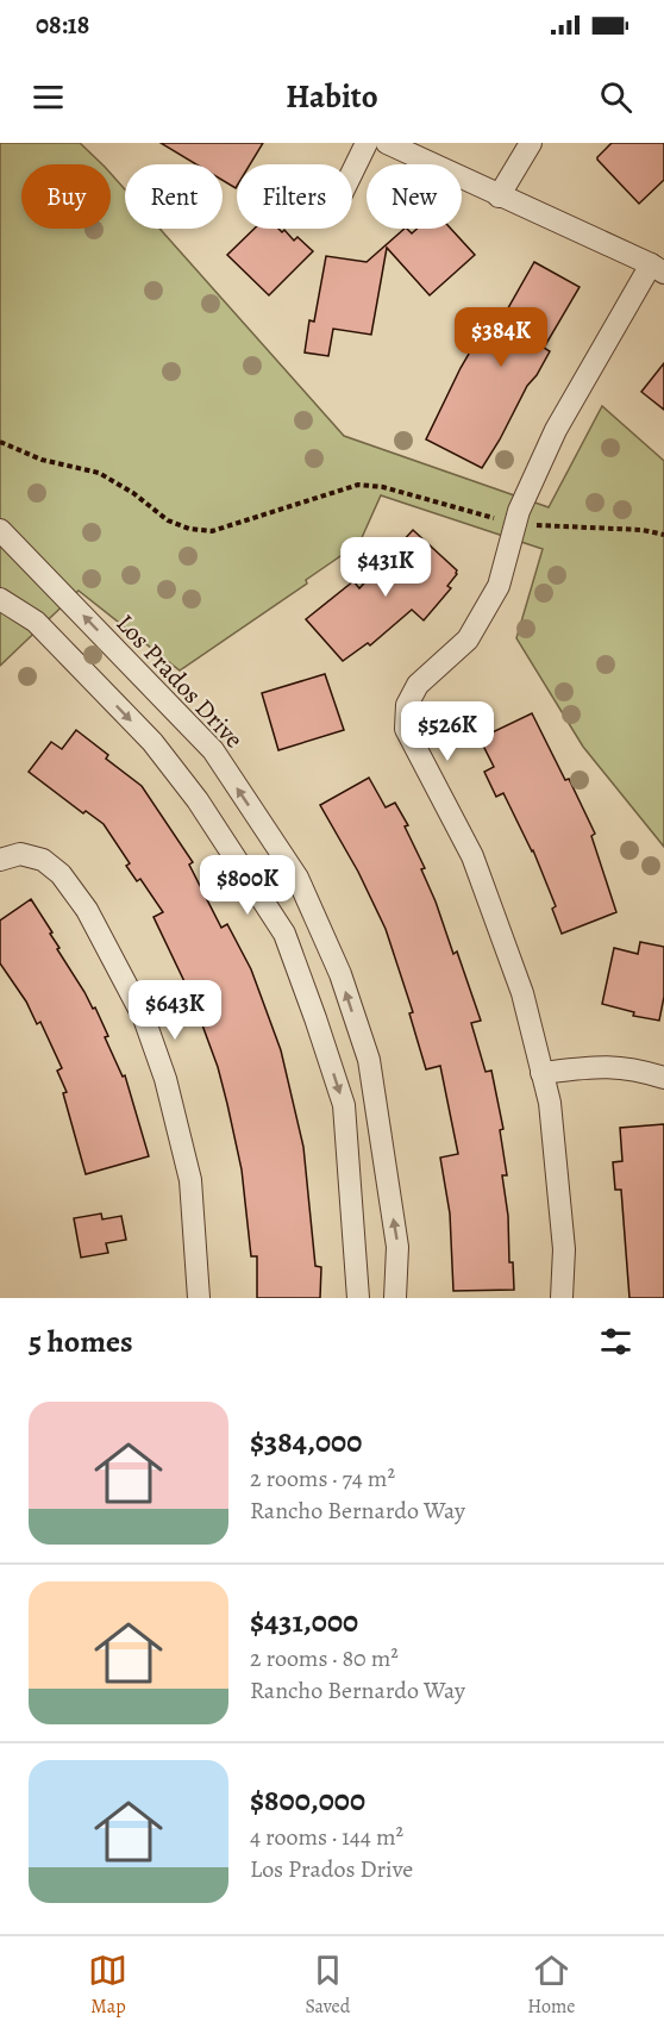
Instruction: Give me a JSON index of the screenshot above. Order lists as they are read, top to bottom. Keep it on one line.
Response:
{"streets":{"street":["Los Prados Drive"]},"page":{"status":"08:18","header":"Habito","chip":["Buy","Rent","Filters","New"],"price":["$384K","$431K","$526K","$800K","$643K"],"heading":"5 homes","list":[{"name":"$384,000","note":"2 rooms · 74 m² · Rancho Bernardo Way"},{"name":"$431,000","note":"2 rooms · 80 m² · Rancho Bernardo Way"},{"name":"$800,000","note":"4 rooms · 144 m² · Los Prados Drive"}],"tabs":["Map","Saved","Home"]}}
